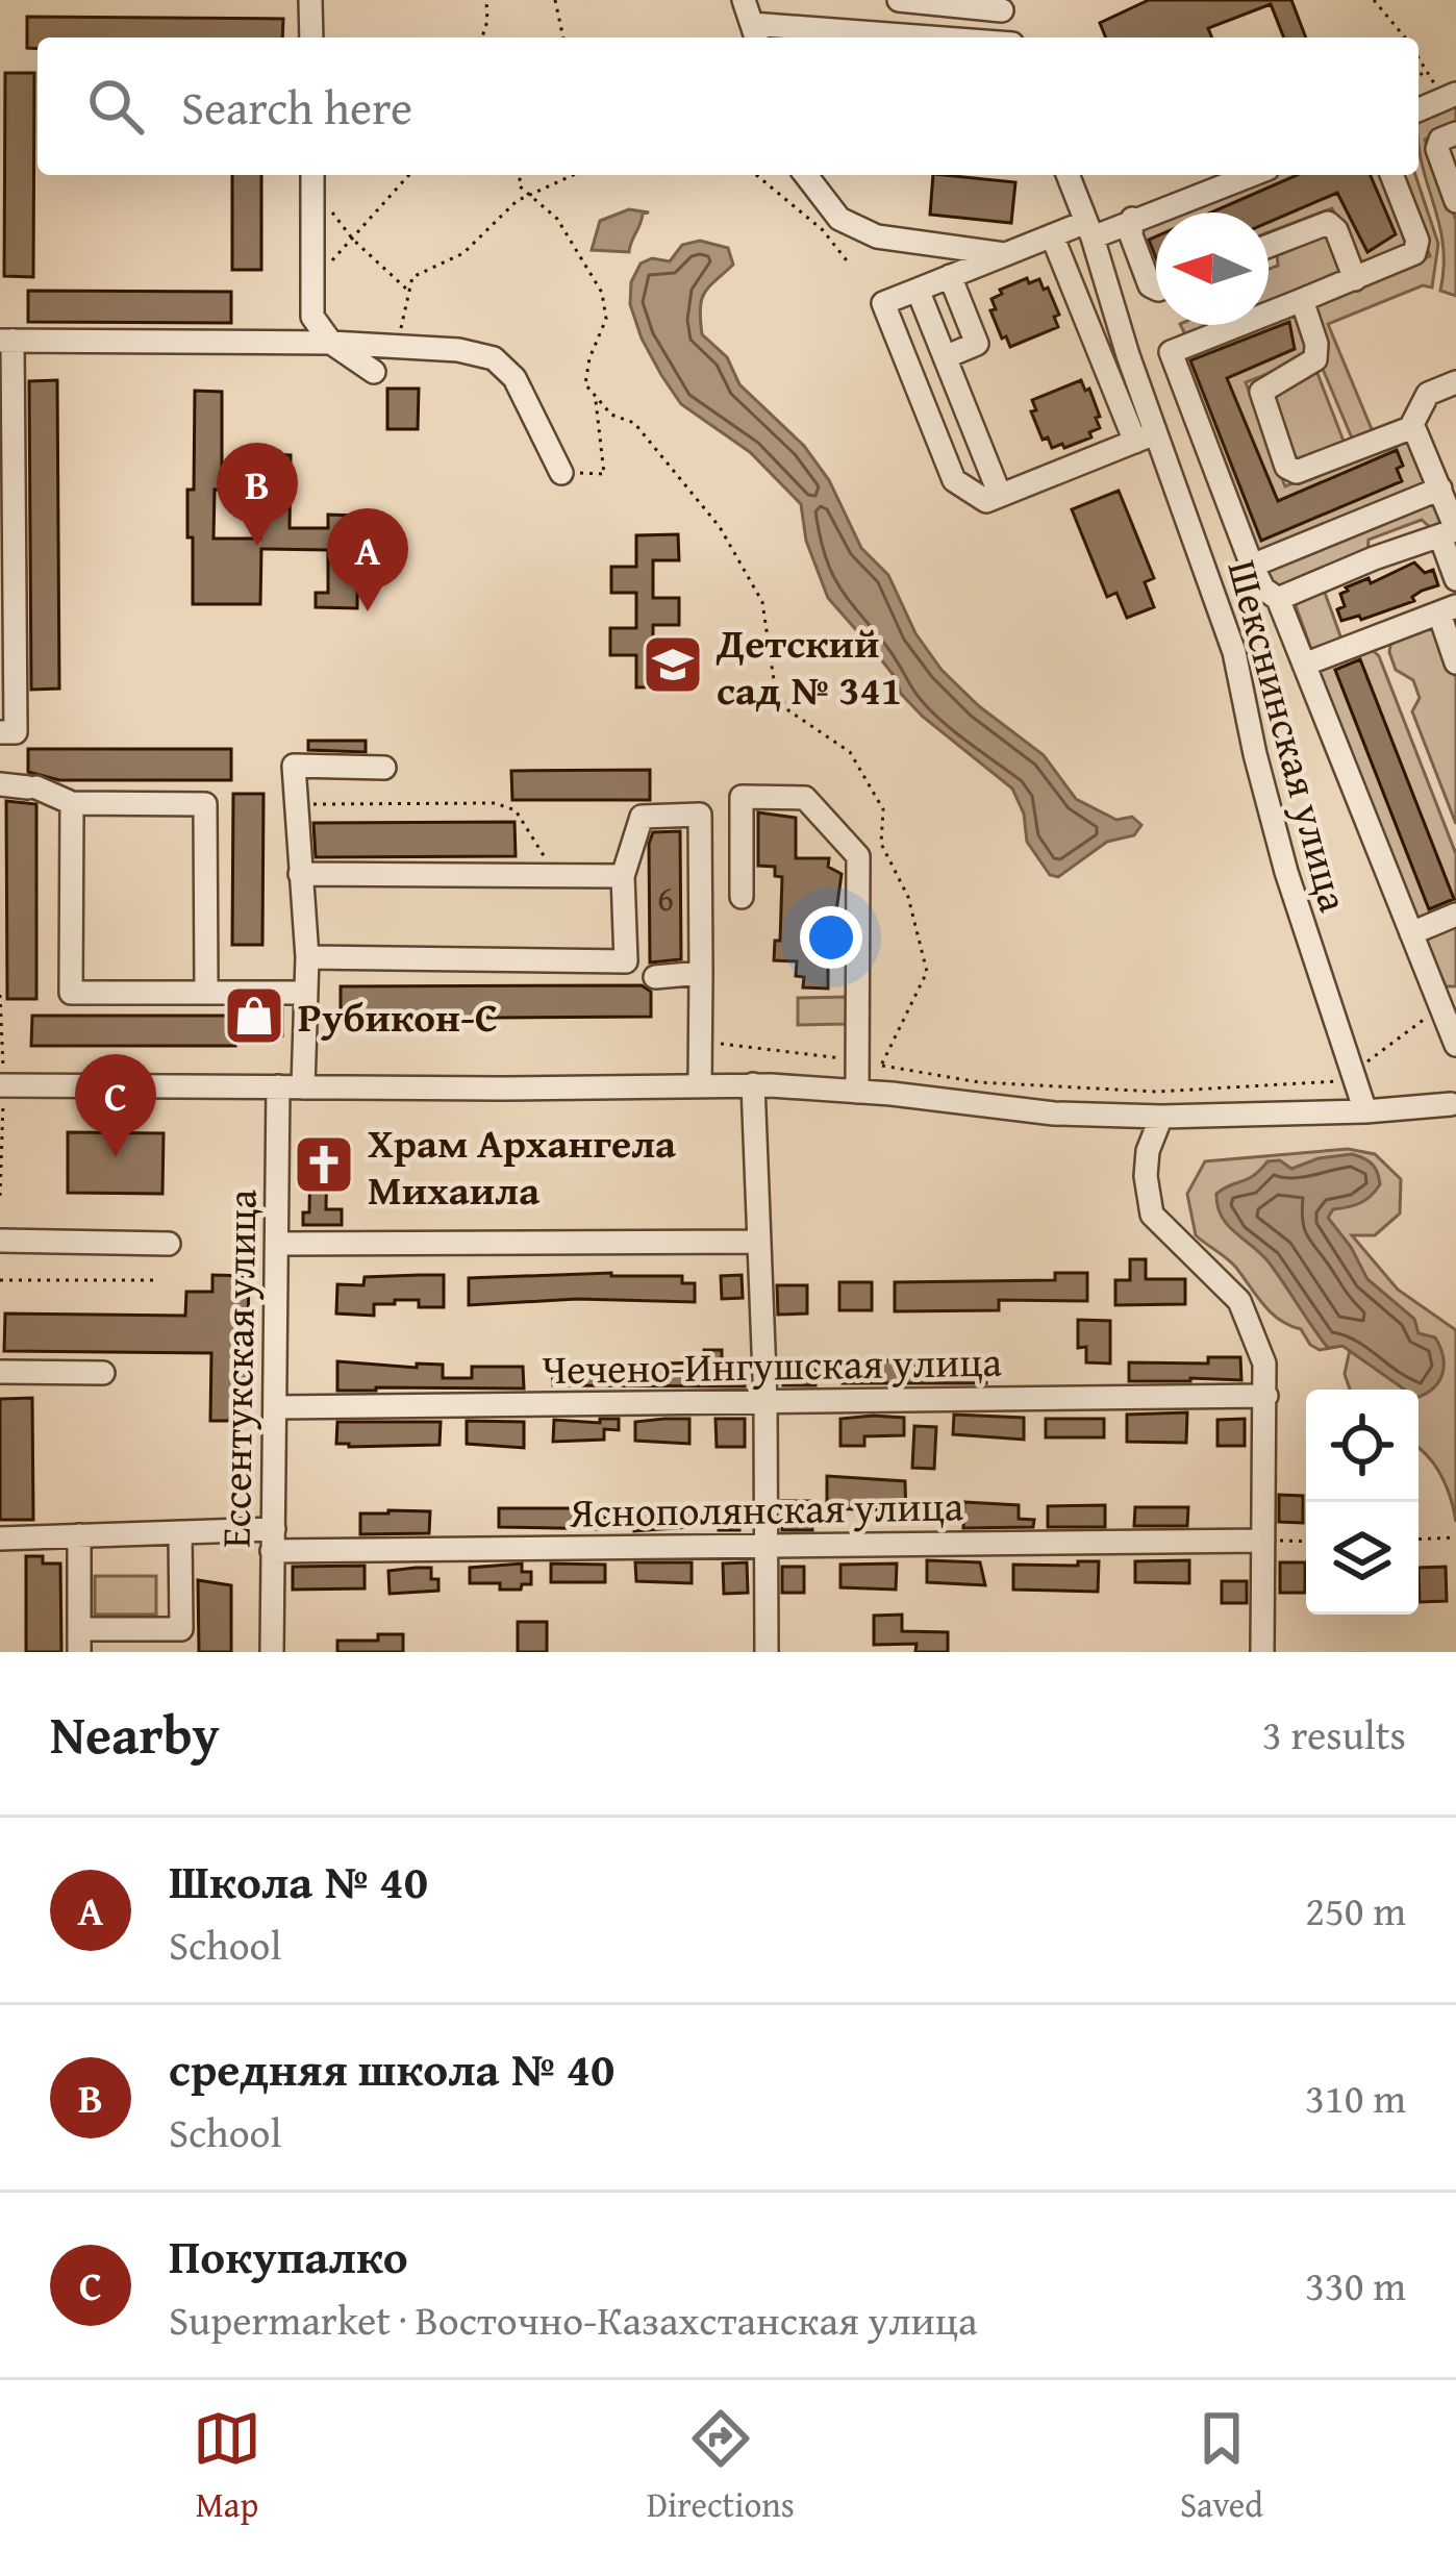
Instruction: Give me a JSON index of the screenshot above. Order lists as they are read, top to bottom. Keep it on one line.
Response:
{"streets":{"street":["Шекснинская улица","Чечено-Ингушская улица","Ессентукская улица","Яснополянская улица"]},"crossings":[["Чечено-Ингушская улица","Ессентукская улица"],["Ессентукская улица","Яснополянская улица"]],"places":{"school or university":["Детский сад № 341"],"shop":["Рубикон-С"],"church":["Храм Архангела Михаила"]},"house_numbers":["6"],"north":"left","page":{"search":"Search here","pins":["B","A","C"],"heading":["Nearby","3 results"],"list":[{"mark":"A","name":"Школа № 40","note":"School","value":"250 m"},{"mark":"B","name":"средняя школа № 40","note":"School","value":"310 m"},{"mark":"C","name":"Покупалко","note":"Supermarket · Восточно-Казахстанская улица","value":"330 m"}],"nav":["Map","Directions","Saved"]}}
